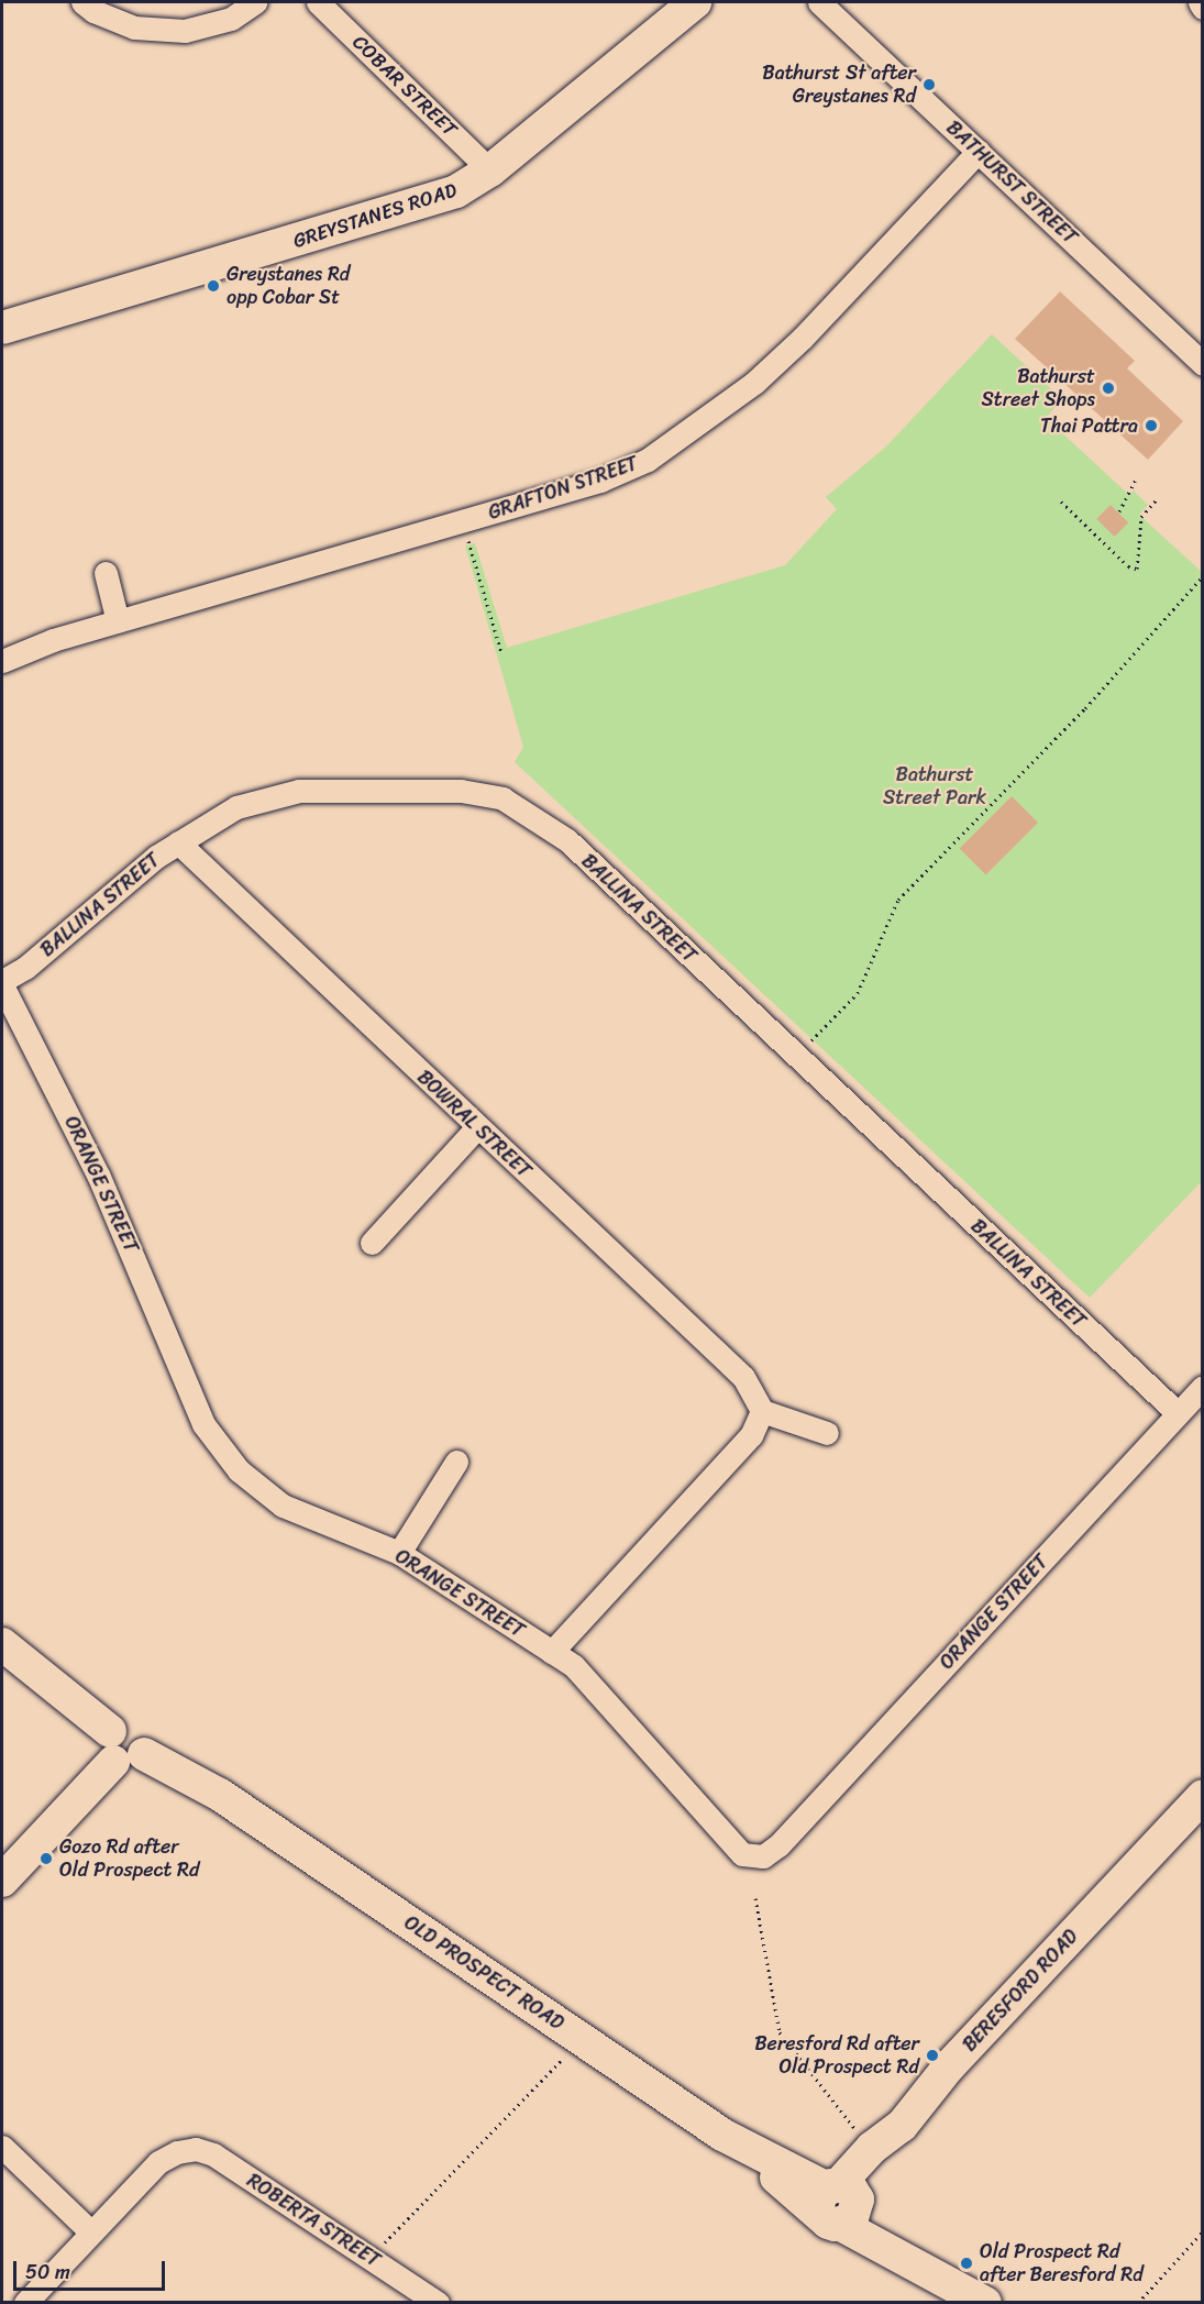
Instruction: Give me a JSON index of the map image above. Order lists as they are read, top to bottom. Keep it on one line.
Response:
{"streets":{"main road":["GREYSTANES ROAD","OLD PROSPECT ROAD","BERESFORD ROAD"],"street":["COBAR STREET","BATHURST STREET","GRAFTON STREET","BALLINA STREET","BOWRAL STREET","ORANGE STREET","ROBERTA STREET"]},"crossings":[["COBAR STREET","GREYSTANES ROAD"],["BATHURST STREET","GRAFTON STREET"],["BALLINA STREET","BOWRAL STREET"],["BALLINA STREET","ORANGE STREET"],["OLD PROSPECT ROAD","BERESFORD ROAD"]],"parks":["Bathurst Street Park"],"places":["Bathurst St after Greystanes Rd","Greystanes Rd opp Cobar St","Bathurst Street Shops","Thai Pattra","Gozo Rd after Old Prospect Rd","Beresford Rd after Old Prospect Rd","Old Prospect Rd after Beresford Rd"],"scale_bar":"50 m"}
